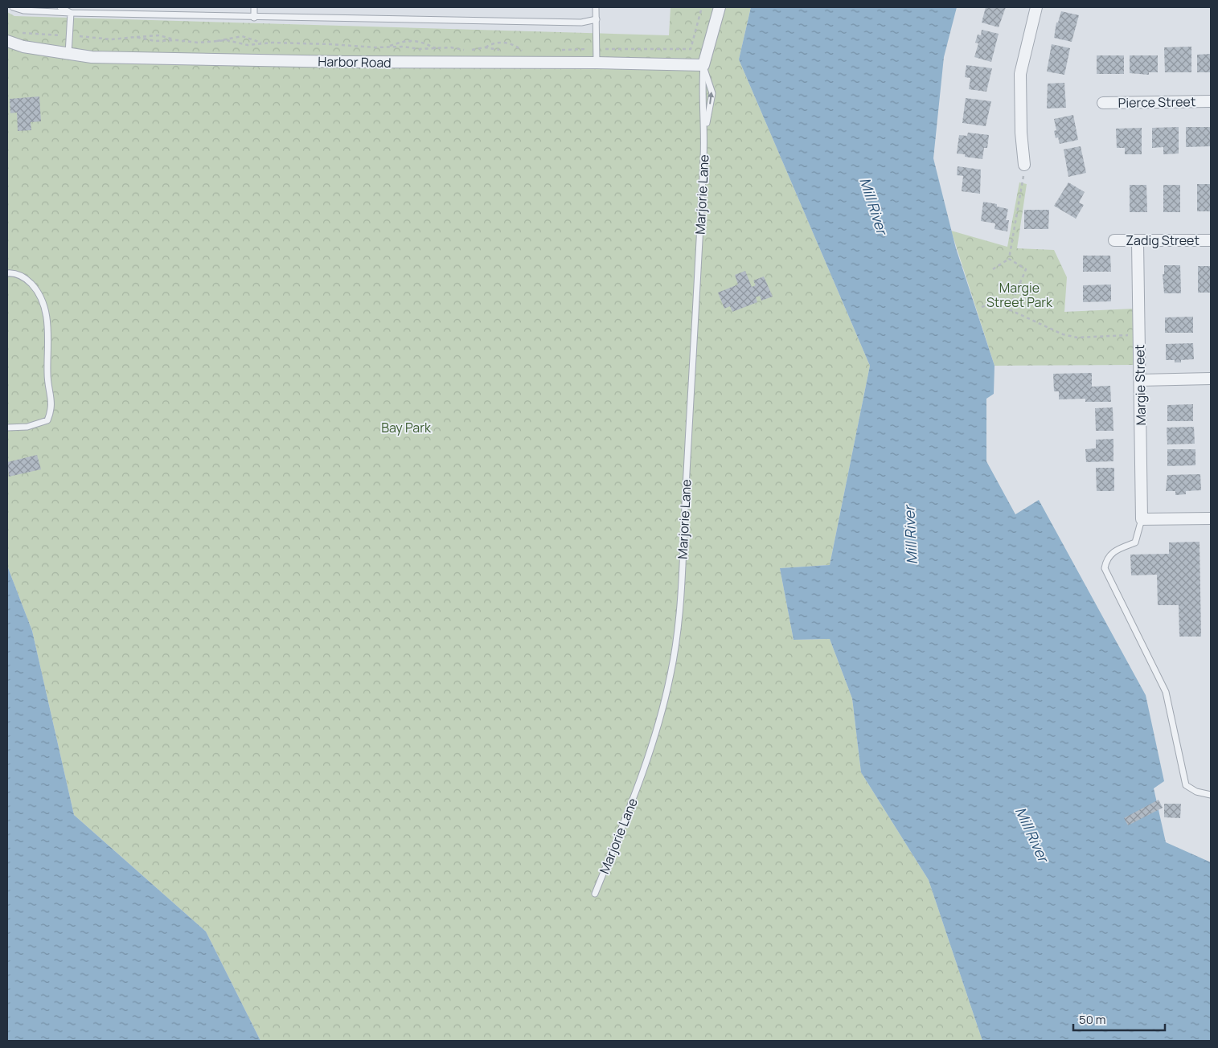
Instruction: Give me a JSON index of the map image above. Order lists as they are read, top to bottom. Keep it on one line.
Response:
{"streets":{"street":["Harbor Road","Pierce Street","Marjorie Lane","Zadig Street","Margie Street"]},"crossings":[["Harbor Road","Marjorie Lane"],["Zadig Street","Margie Street"]],"water":["Mill River"],"parks":["Margie Street Park","Bay Park"],"scale_bar":"50 m"}
